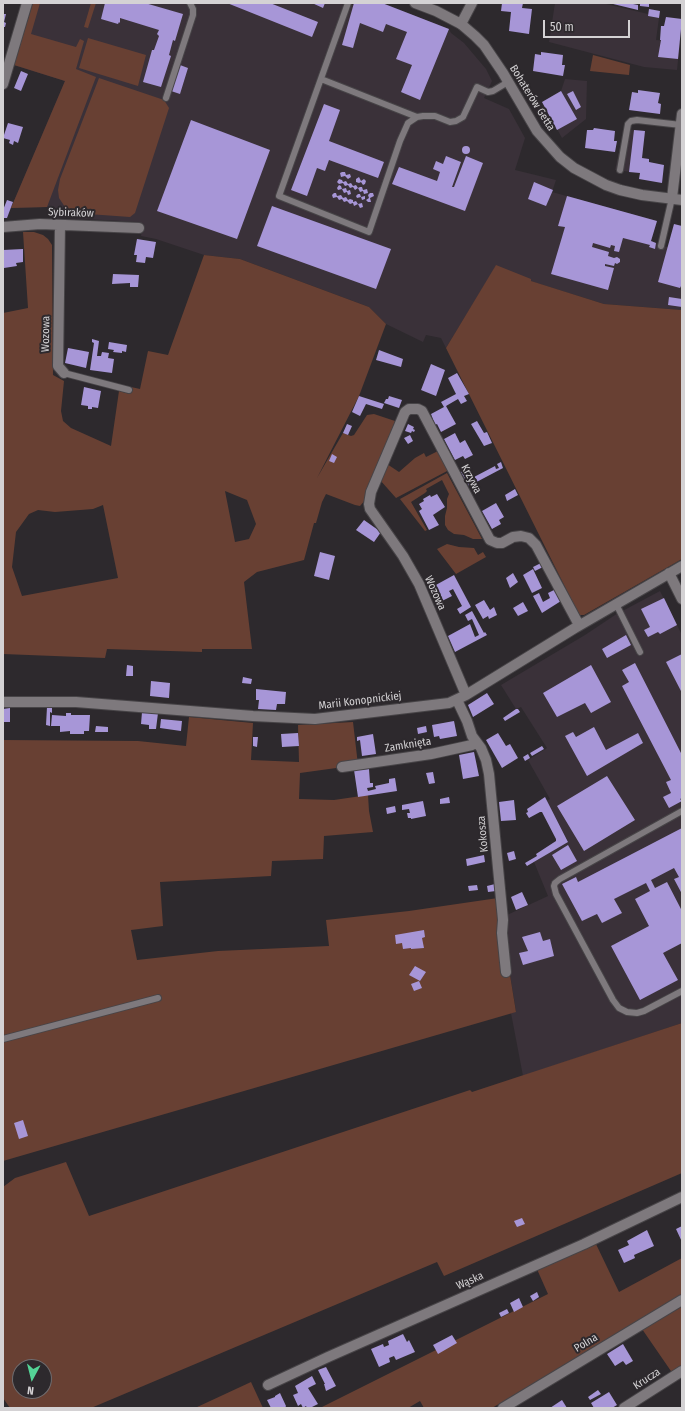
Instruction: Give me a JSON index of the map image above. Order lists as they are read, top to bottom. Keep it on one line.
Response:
{"streets":{"street":["Bohaterów Getta","Sybiraków","Wozowa","Krzywa","Marii Konopnickiej","Zamknięta","Kokosza","Wąska","Polna","Krucza"]},"crossings":[["Sybiraków","Wozowa"],["Wozowa","Krzywa"],["Wozowa","Marii Konopnickiej"],["Wozowa","Kokosza"],["Krzywa","Marii Konopnickiej"],["Marii Konopnickiej","Kokosza"],["Zamknięta","Kokosza"]],"scale_bar":"50 m","north":"bottom"}
